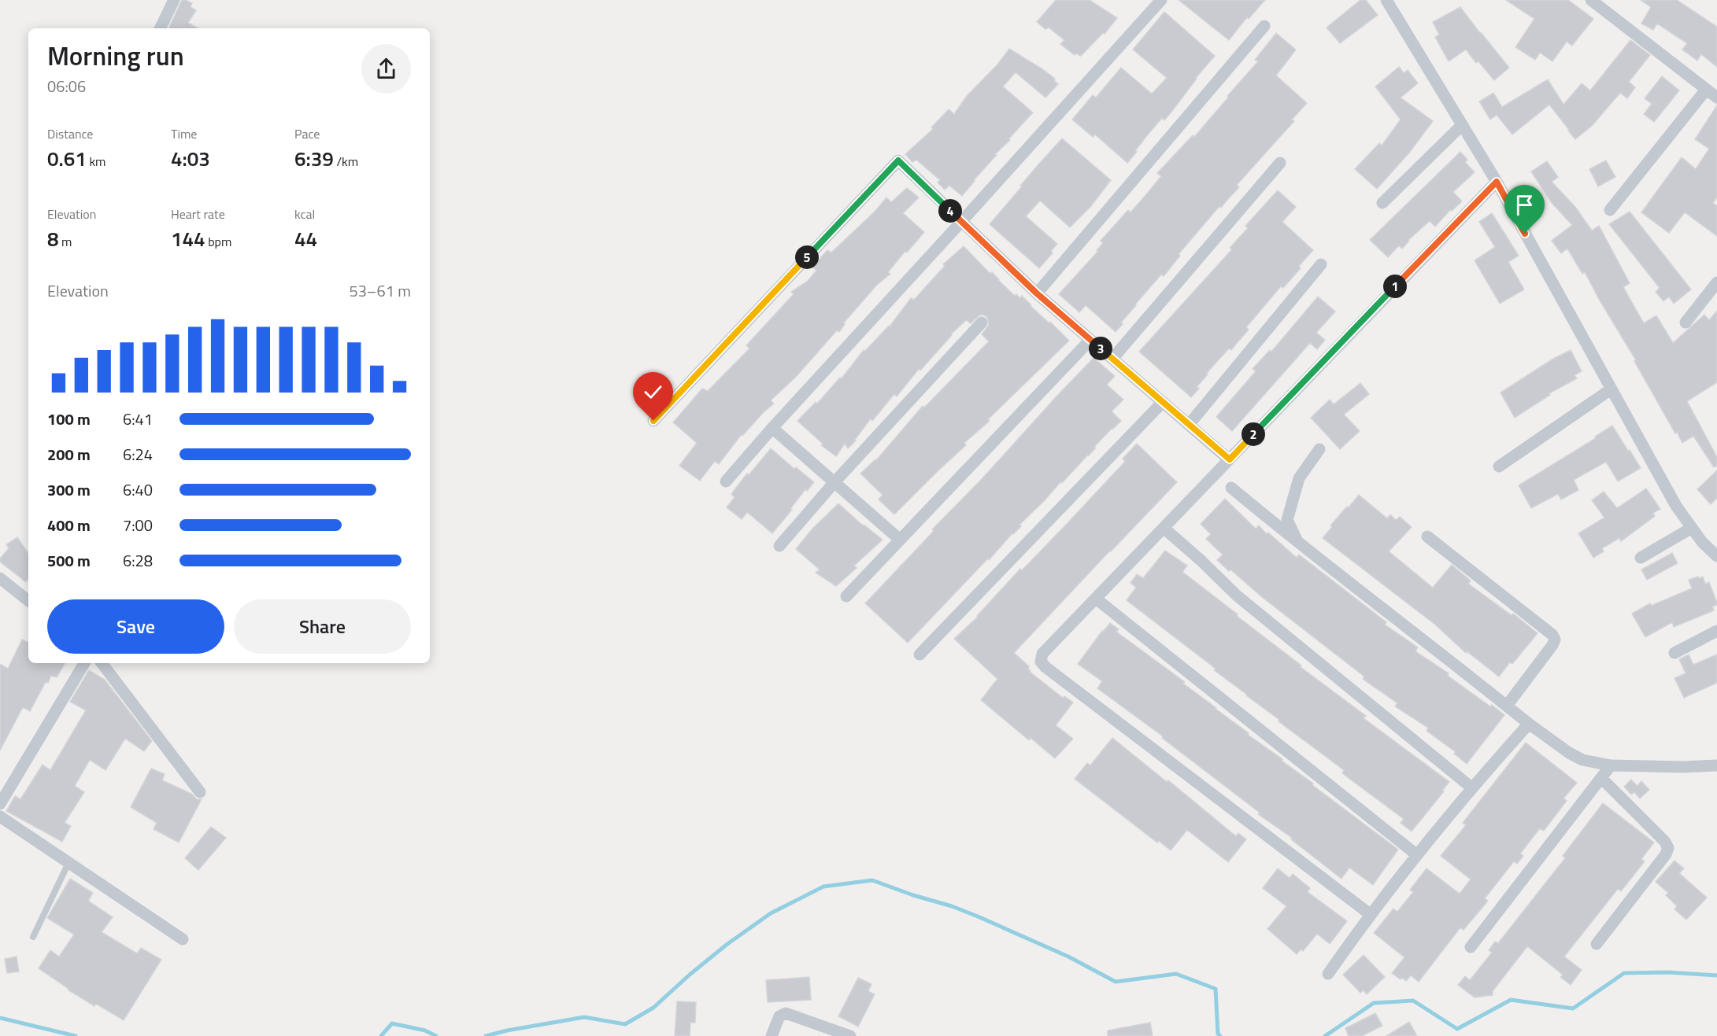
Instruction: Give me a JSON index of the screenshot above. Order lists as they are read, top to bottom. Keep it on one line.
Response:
{"page":{"heading":["Morning run","06:06"],"stats":[["Distance","0.61 km"],["Time","4:03"],["Pace","6:39 /km"],["Elevation","8 m"],["Heart rate","144 bpm"],["kcal","44"]],"pins":["4","5","1","3","2"],"chart":["Elevation","53–61 m"],"list":[{"name":"100 m","note":"6:41"},{"name":"200 m","note":"6:24"},{"name":"300 m","note":"6:40"},{"name":"400 m","note":"7:00"},{"name":"500 m","note":"6:28"}],"buttons":["Save","Share"]}}
